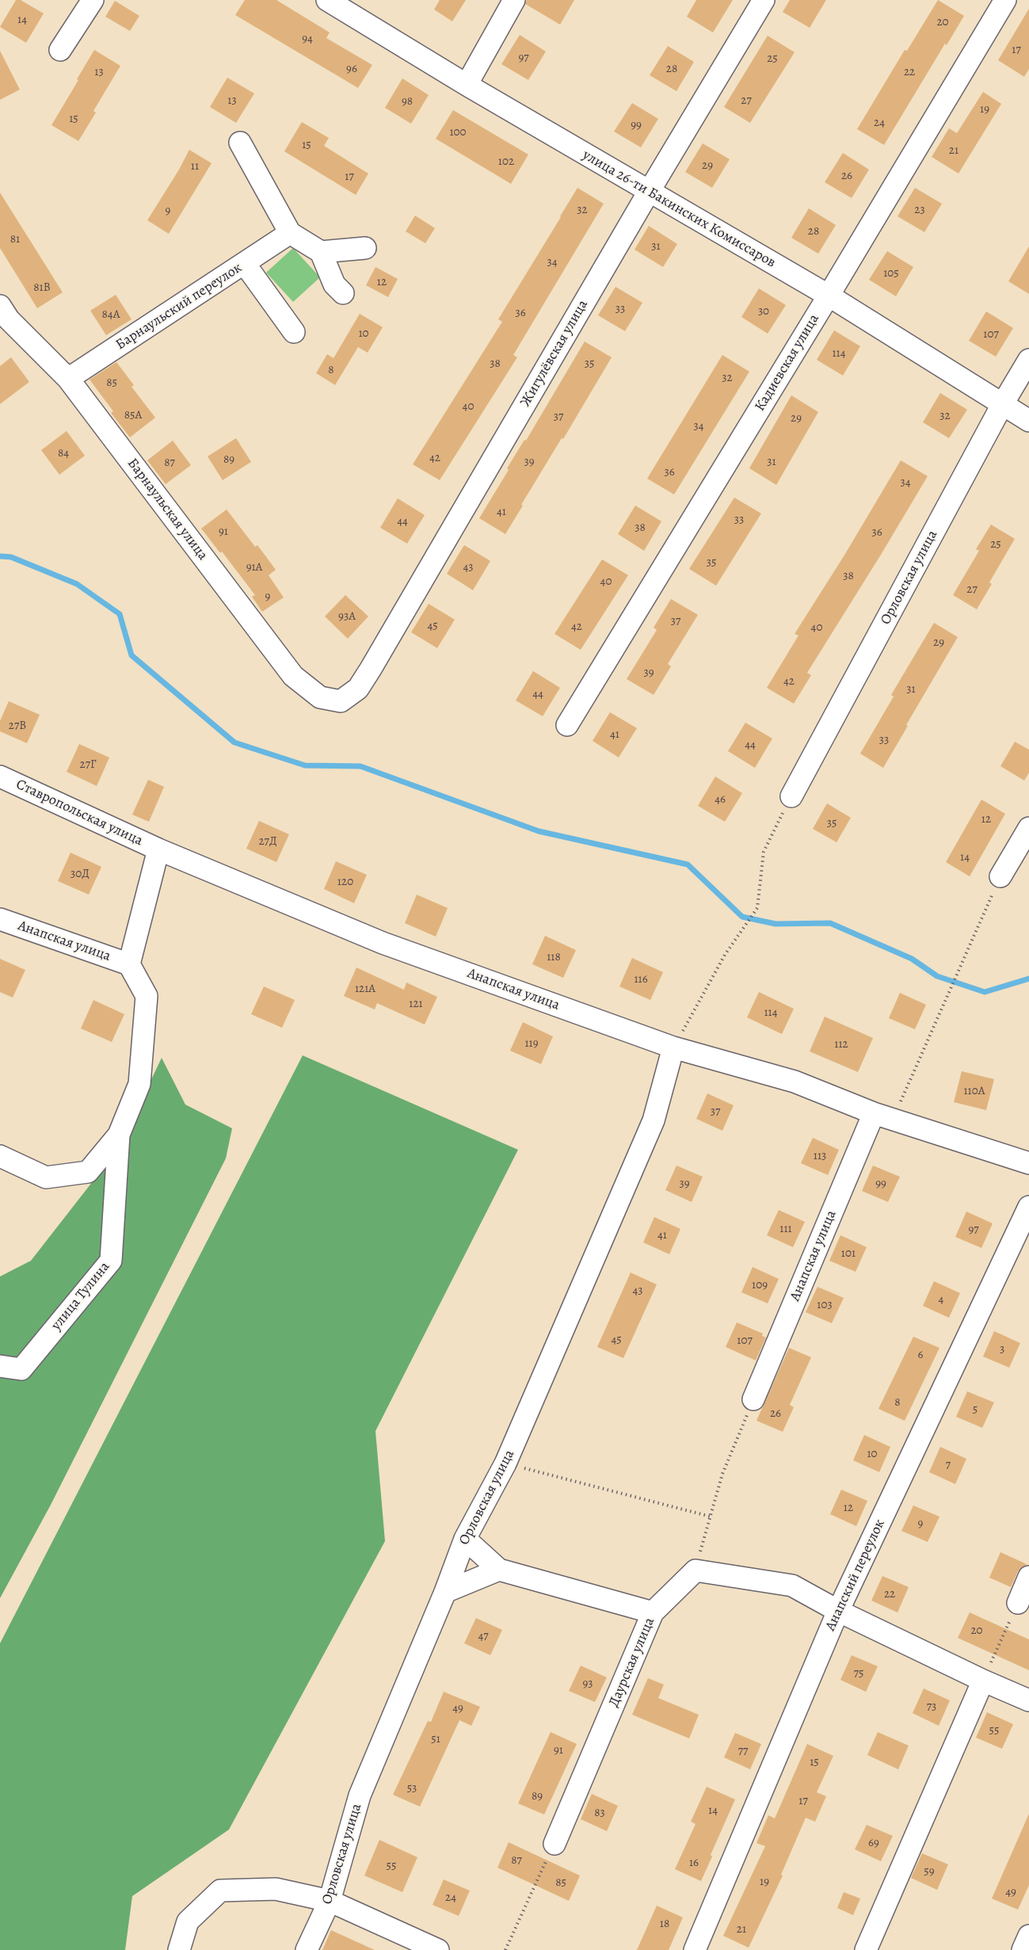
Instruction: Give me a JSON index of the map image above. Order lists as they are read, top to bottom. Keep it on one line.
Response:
{"streets":{"street":["улица 26-ти Бакинских Комиссаров","Барнаульский переулок","Жигулёвская улица","Кадиевская улица","Барнаульская улица","Орловская улица","Ставропольская улица","Анапская улица","улица Тулина","Анапский переулок","Даурская улица"]},"crossings":[["улица 26-ти Бакинских Комиссаров","Жигулёвская улица"],["улица 26-ти Бакинских Комиссаров","Кадиевская улица"],["улица 26-ти Бакинских Комиссаров","Орловская улица"],["Барнаульский переулок","Барнаульская улица"],["Жигулёвская улица","Барнаульская улица"],["Орловская улица","Анапская улица"],["Ставропольская улица","Анапская улица"]],"house_numbers":["14","20","94","17","97","25","96","28","13","22","13","27","98","19","15","24","99","100","15","21","102","29","11","26","17","32","23","9","28","81","31","34","105","12","81В","33","30","36","84А","10","107","114","38","35","8","32","85","40","85А","32","37","29","34","84","42","89","39","31","87","36","34","41","33","44","38","91","36","25","35","91А","43","38","40","27","9","93А","37","45","42","40","29","39","42","31","44","27В","41","33","44","27Г","46","12","35","27Д","14","30Д","120","118","116","121А","121","114","119","112","110А","37","113","39","99","111","97","41","101","109","43","4","103","45","107","3","6","8","5","26","10","7","12","9","22","20","47","75","93","73","49","55","51","91","77","15","53","89","17","14","83","69","87","16","55","59","19","85","49","24","18","21"]}
